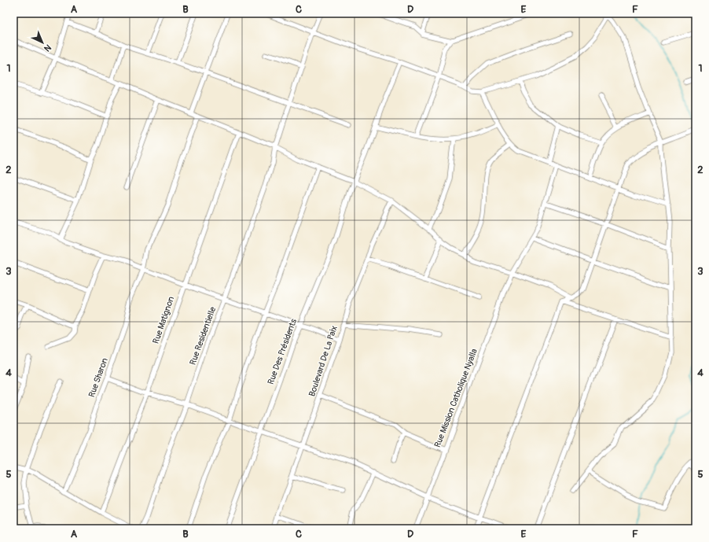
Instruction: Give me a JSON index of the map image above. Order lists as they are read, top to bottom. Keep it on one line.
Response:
{"streets":{"street":["Rue Matignon","Rue Residentielle","Rue Des Présidents","Boulevard De La Paix","Rue Sharon","Rue Mission Catholique Nyalla"]},"north":"bottom right","grid":{"columns":["A","B","C","D","E","F"],"rows":["1","2","3","4","5"]}}
